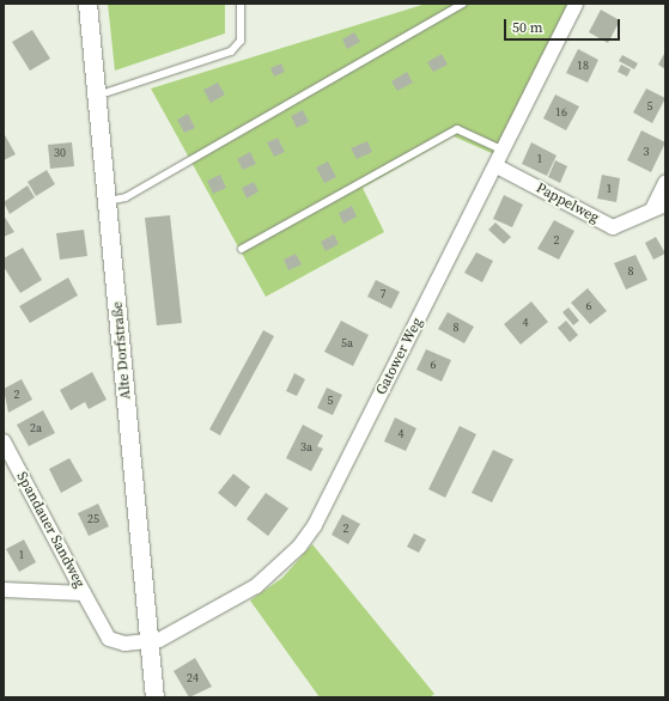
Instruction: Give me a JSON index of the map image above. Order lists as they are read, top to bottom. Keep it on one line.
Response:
{"streets":{"street":["Pappelweg","Alte Dorfstraße","Gatower Weg","Spandauer Sandweg"]},"crossings":[["Pappelweg","Gatower Weg"],["Alte Dorfstraße","Gatower Weg"],["Gatower Weg","Spandauer Sandweg"]],"house_numbers":["18","5","16","3","30","1","1","2","8","7","6","4","8","5a","6","2","5","2a","4","3a","25","2","1","24"],"scale_bar":"50 m"}
